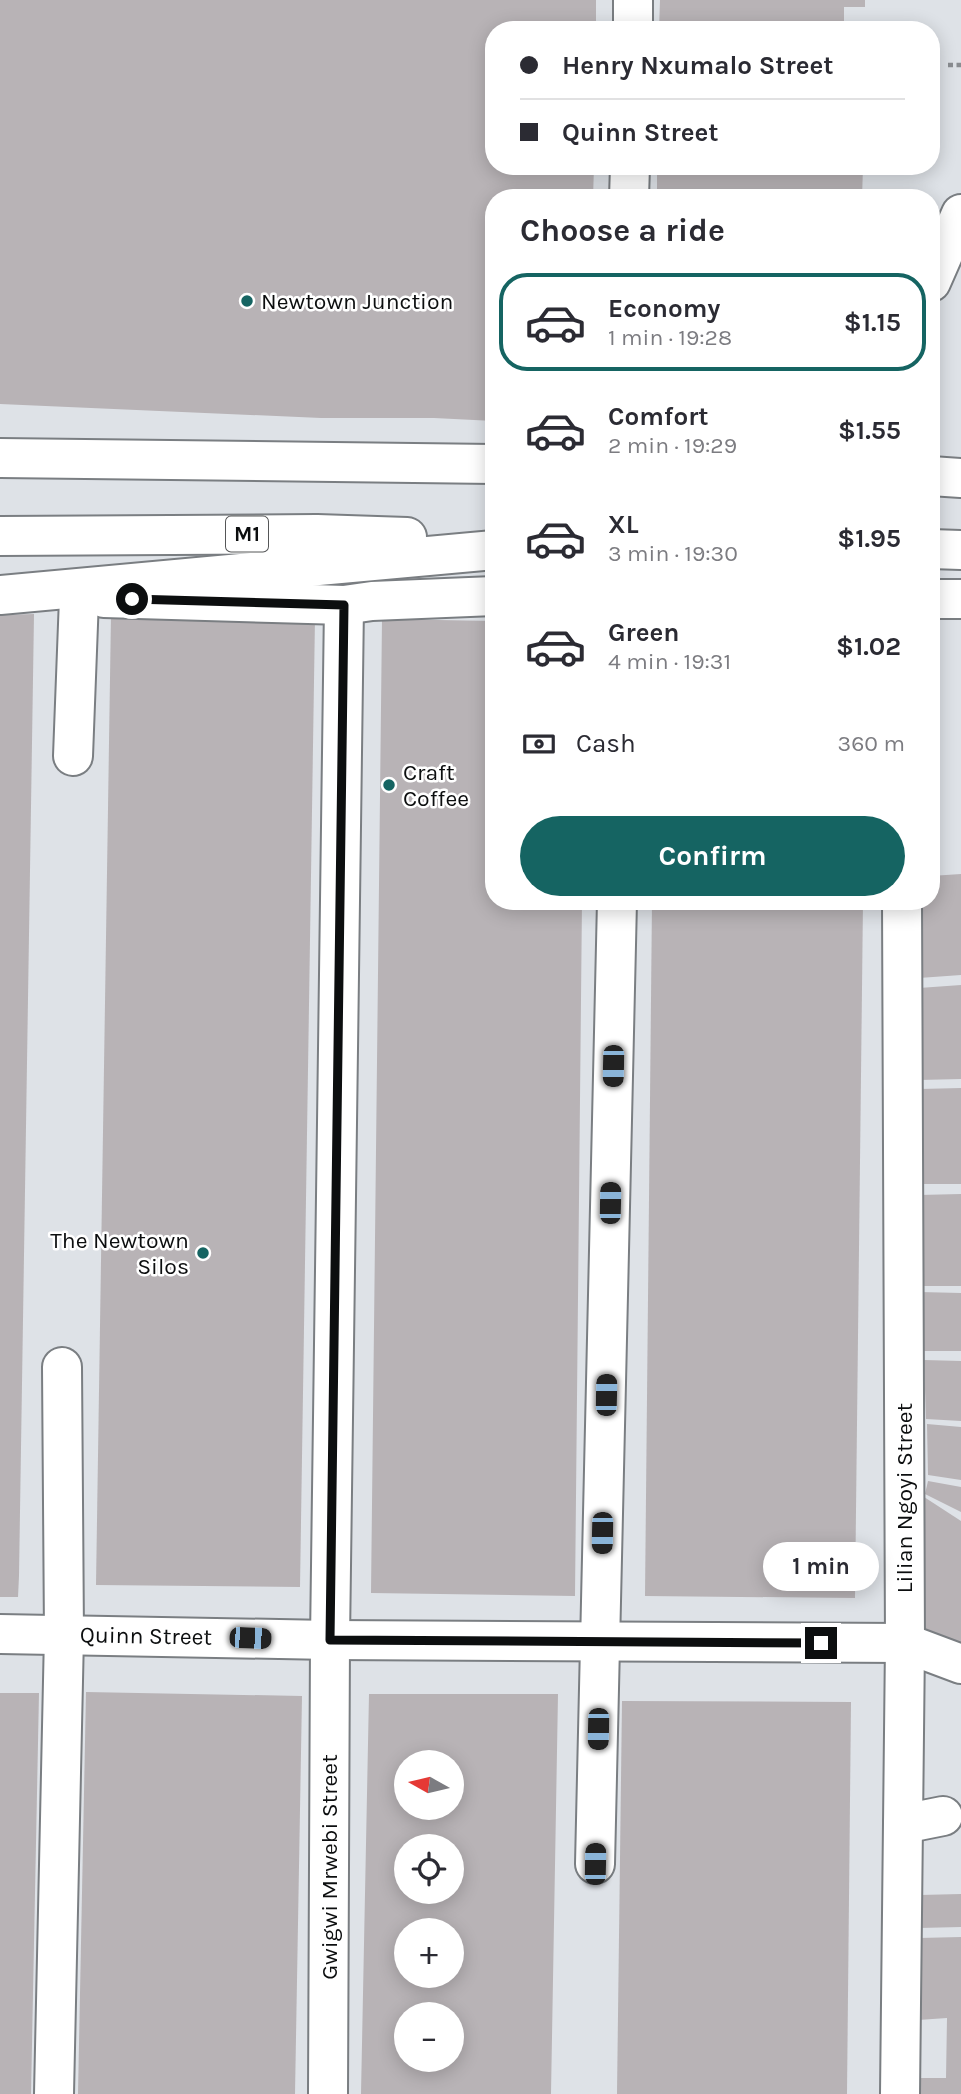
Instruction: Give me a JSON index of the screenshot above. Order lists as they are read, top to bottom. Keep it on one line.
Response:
{"streets":{"main road":["M1","Lilian Ngoyi Street","Quinn Street","Gwigwi Mrwebi Street"]},"crossings":[["Lilian Ngoyi Street","Quinn Street"],["Quinn Street","Gwigwi Mrwebi Street"]],"places":["Newtown Junction","Craft Coffee","The Newtown Silos"],"north":"left","page":{"banner":["Henry Nxumalo Street","Quinn Street"],"heading":"Choose a ride","list":[{"name":"Economy","note":"1 min · 19:28","value":"$1.15"},{"name":"Comfort","note":"2 min · 19:29","value":"$1.55"},{"name":"XL","note":"3 min · 19:30","value":"$1.95"},{"name":"Green","note":"4 min · 19:31","value":"$1.02"}],"pay":["Cash","360 m"],"buttons":"Confirm","bubble":"1 min","map_buttons":["+","−"]}}
